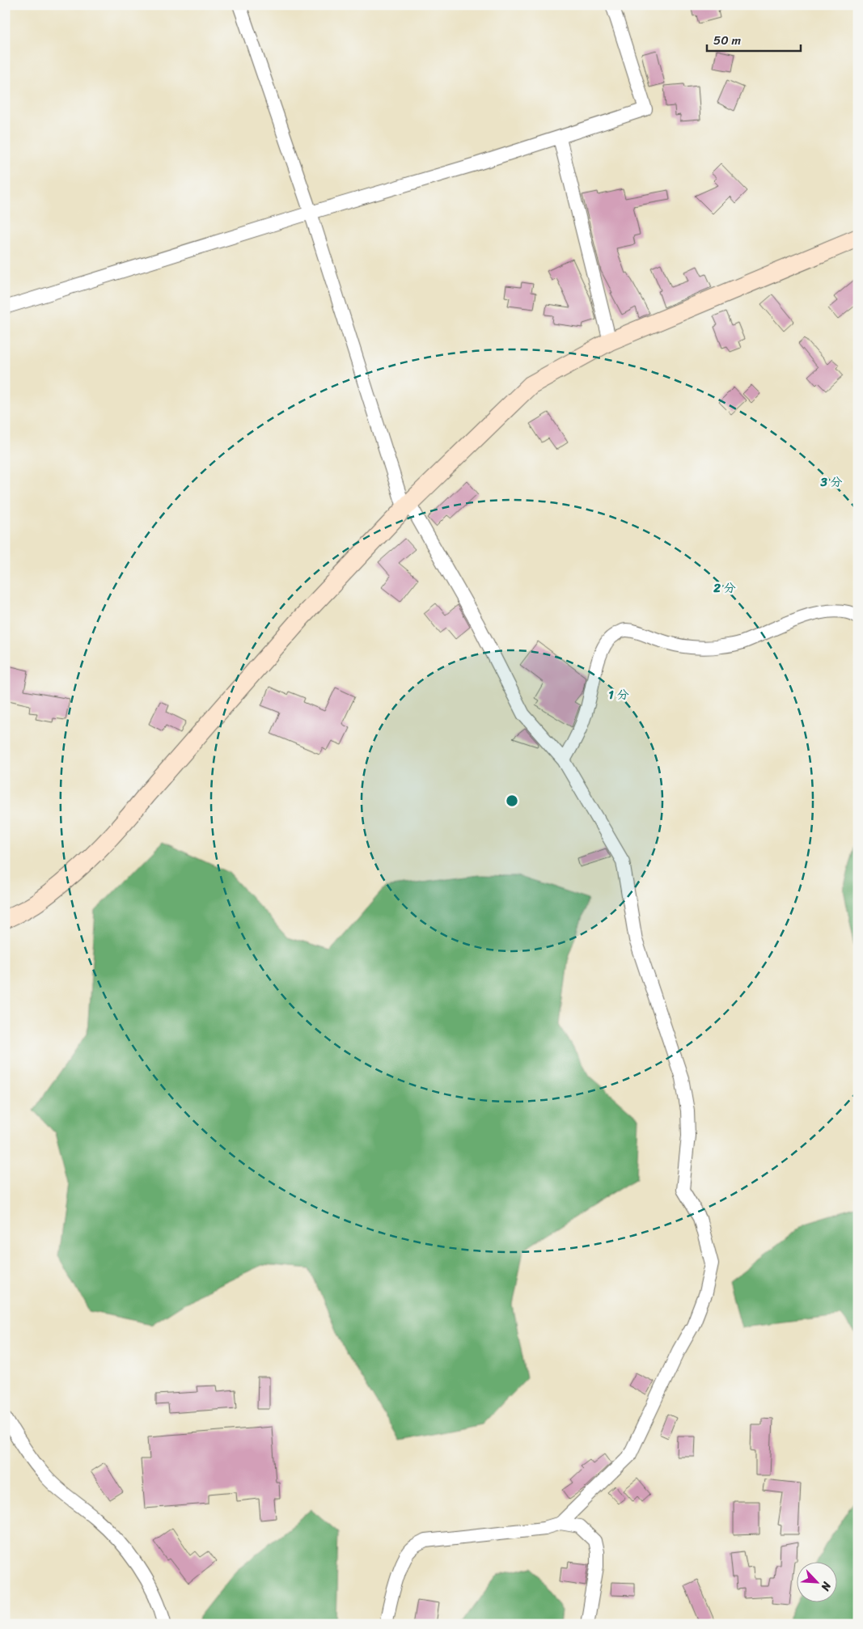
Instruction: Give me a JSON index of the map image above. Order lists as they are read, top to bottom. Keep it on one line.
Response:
{"scale_bar":"50 m","north":"bottom right","rings":["3 分","2 分","1 分"]}
